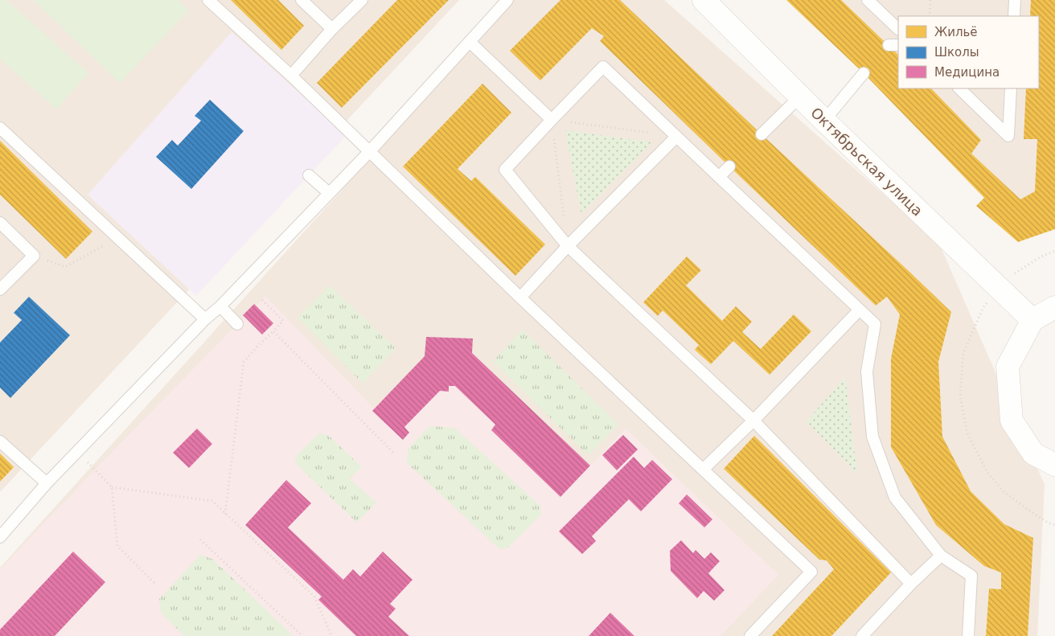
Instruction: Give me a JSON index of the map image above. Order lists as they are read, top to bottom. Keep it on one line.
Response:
{"streets":{"main road":["Октябрьская улица"]},"legend":["Жильё","Школы","Медицина"]}
